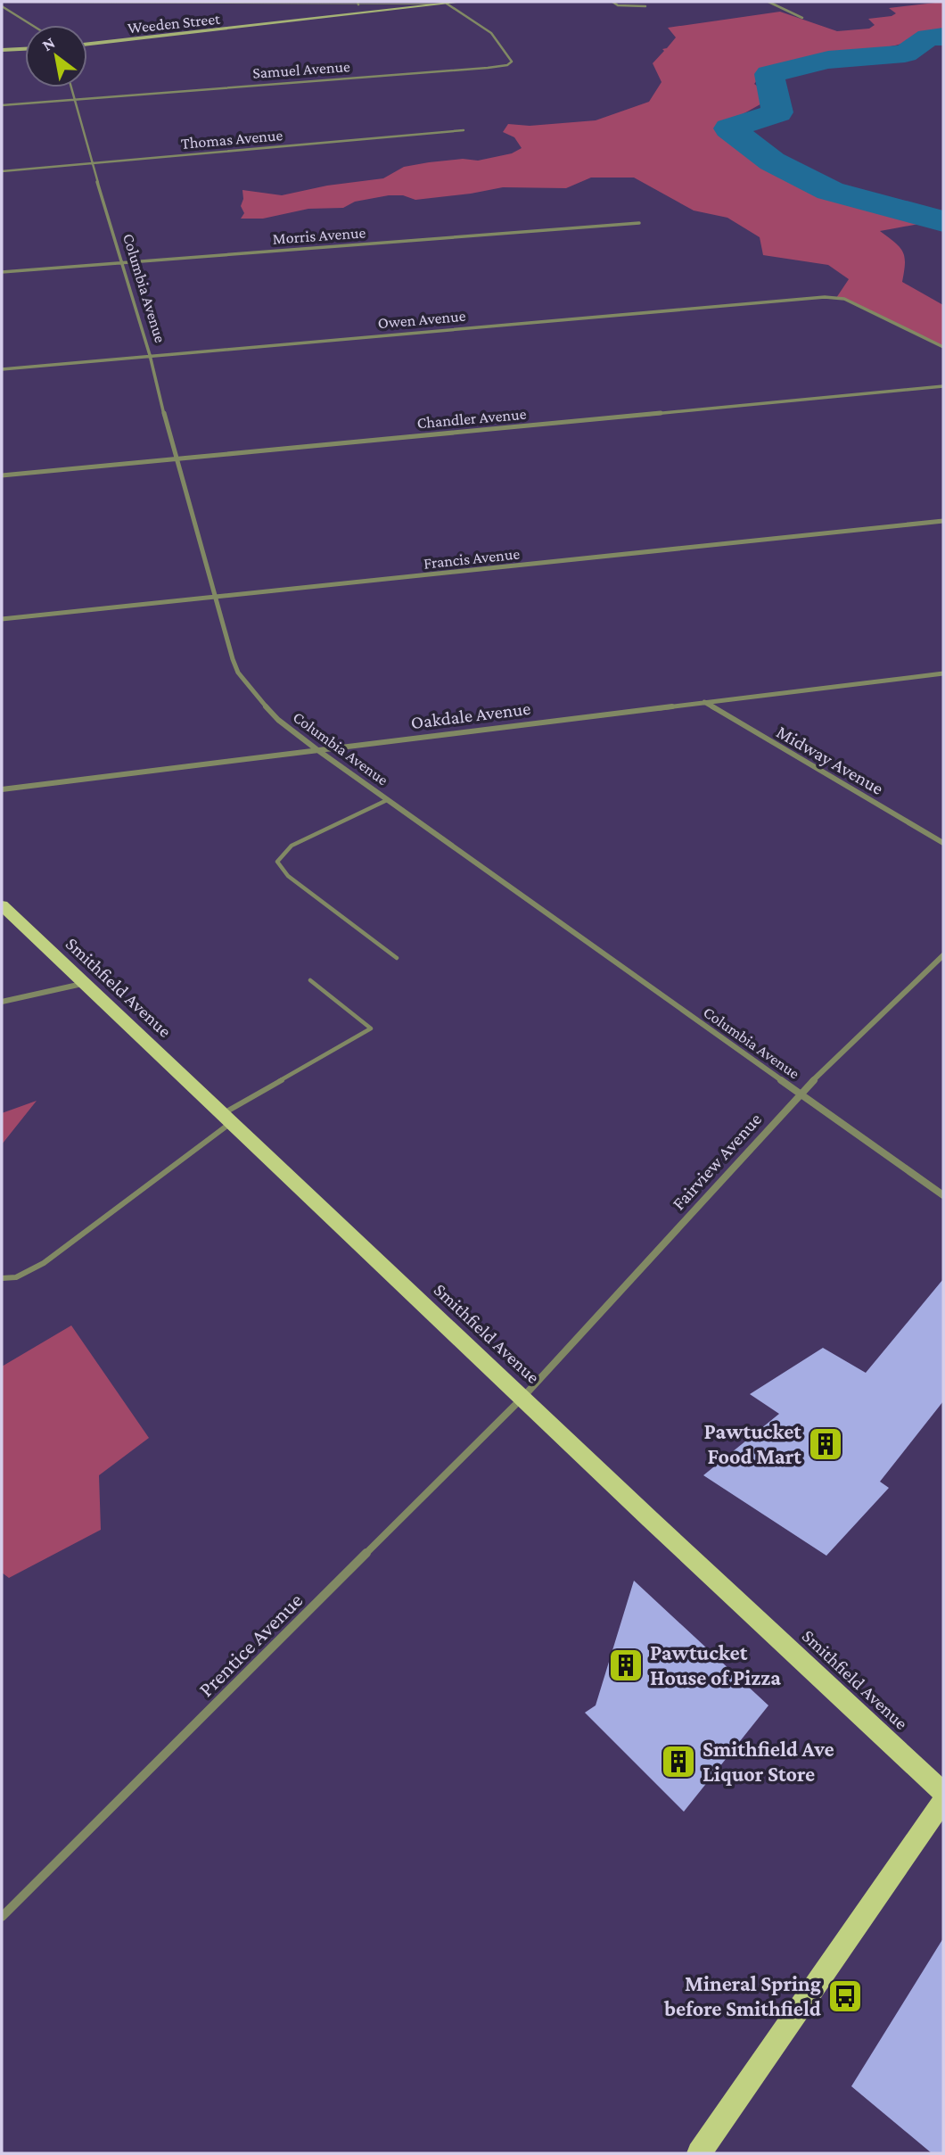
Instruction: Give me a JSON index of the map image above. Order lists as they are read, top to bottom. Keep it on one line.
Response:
{"streets":{"main road":["Weeden Street","Smithfield Avenue"],"street":["Samuel Avenue","Thomas Avenue","Morris Avenue","Columbia Avenue","Owen Avenue","Chandler Avenue","Francis Avenue","Oakdale Avenue","Midway Avenue","Fairview Avenue","Prentice Avenue"]},"crossings":[["Weeden Street","Samuel Avenue"],["Samuel Avenue","Columbia Avenue"],["Thomas Avenue","Columbia Avenue"],["Morris Avenue","Columbia Avenue"],["Columbia Avenue","Owen Avenue"],["Columbia Avenue","Chandler Avenue"],["Columbia Avenue","Francis Avenue"],["Columbia Avenue","Oakdale Avenue"],["Columbia Avenue","Fairview Avenue"],["Oakdale Avenue","Midway Avenue"],["Smithfield Avenue","Fairview Avenue"],["Smithfield Avenue","Prentice Avenue"],["Fairview Avenue","Prentice Avenue"]],"places":{"building":["Pawtucket Food Mart","Pawtucket House of Pizza","Smithfield Ave Liquor Store"],"bus stop":["Mineral Spring before Smithfield"]},"north":"top left"}
